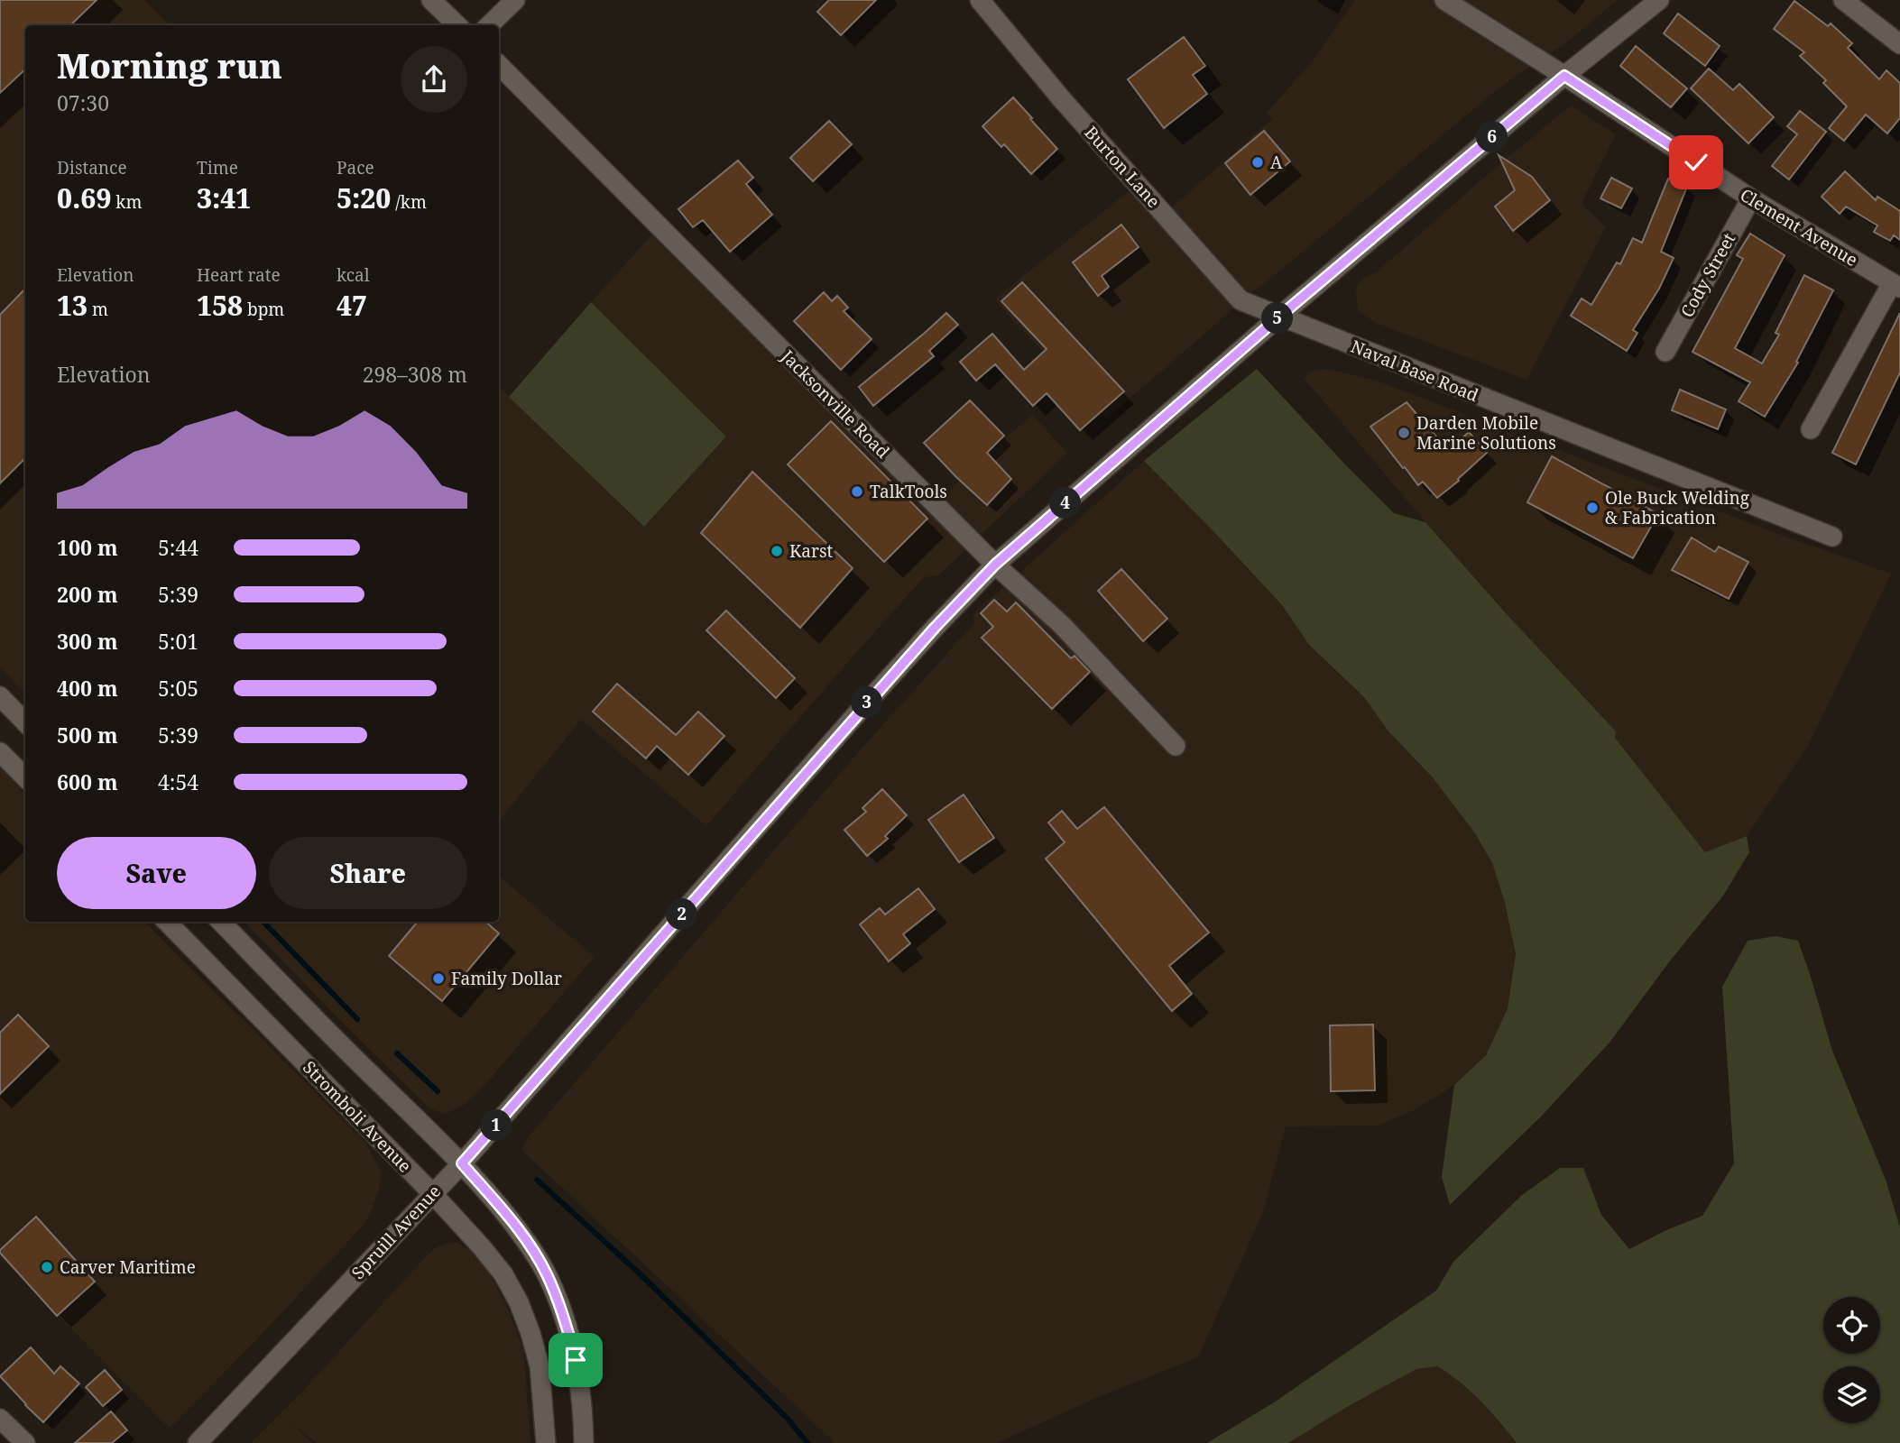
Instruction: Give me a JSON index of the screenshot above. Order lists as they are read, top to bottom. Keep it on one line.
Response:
{"streets":{"street":["Burton Lane","Clement Avenue","Cody Street","Naval Base Road","Jacksonville Road","Stromboli Avenue","Spruill Avenue"]},"crossings":[["Burton Lane","Naval Base Road"],["Burton Lane","Spruill Avenue"],["Clement Avenue","Cody Street"],["Clement Avenue","Spruill Avenue"],["Naval Base Road","Spruill Avenue"],["Jacksonville Road","Spruill Avenue"],["Stromboli Avenue","Spruill Avenue"]],"places":["A","Darden Mobile Marine Solutions","TalkTools","Ole Buck Welding & Fabrication","Karst","Family Dollar","Carver Maritime"],"page":{"heading":["Morning run","07:30"],"pins":["6","5","4","3","2","1"],"stats":[["Distance","0.69 km"],["Time","3:41"],["Pace","5:20 /km"],["Elevation","13 m"],["Heart rate","158 bpm"],["kcal","47"]],"chart":["Elevation","298–308 m"],"list":[{"name":"100 m","note":"5:44"},{"name":"200 m","note":"5:39"},{"name":"300 m","note":"5:01"},{"name":"400 m","note":"5:05"},{"name":"500 m","note":"5:39"},{"name":"600 m","note":"4:54"}],"buttons":["Save","Share"]}}
